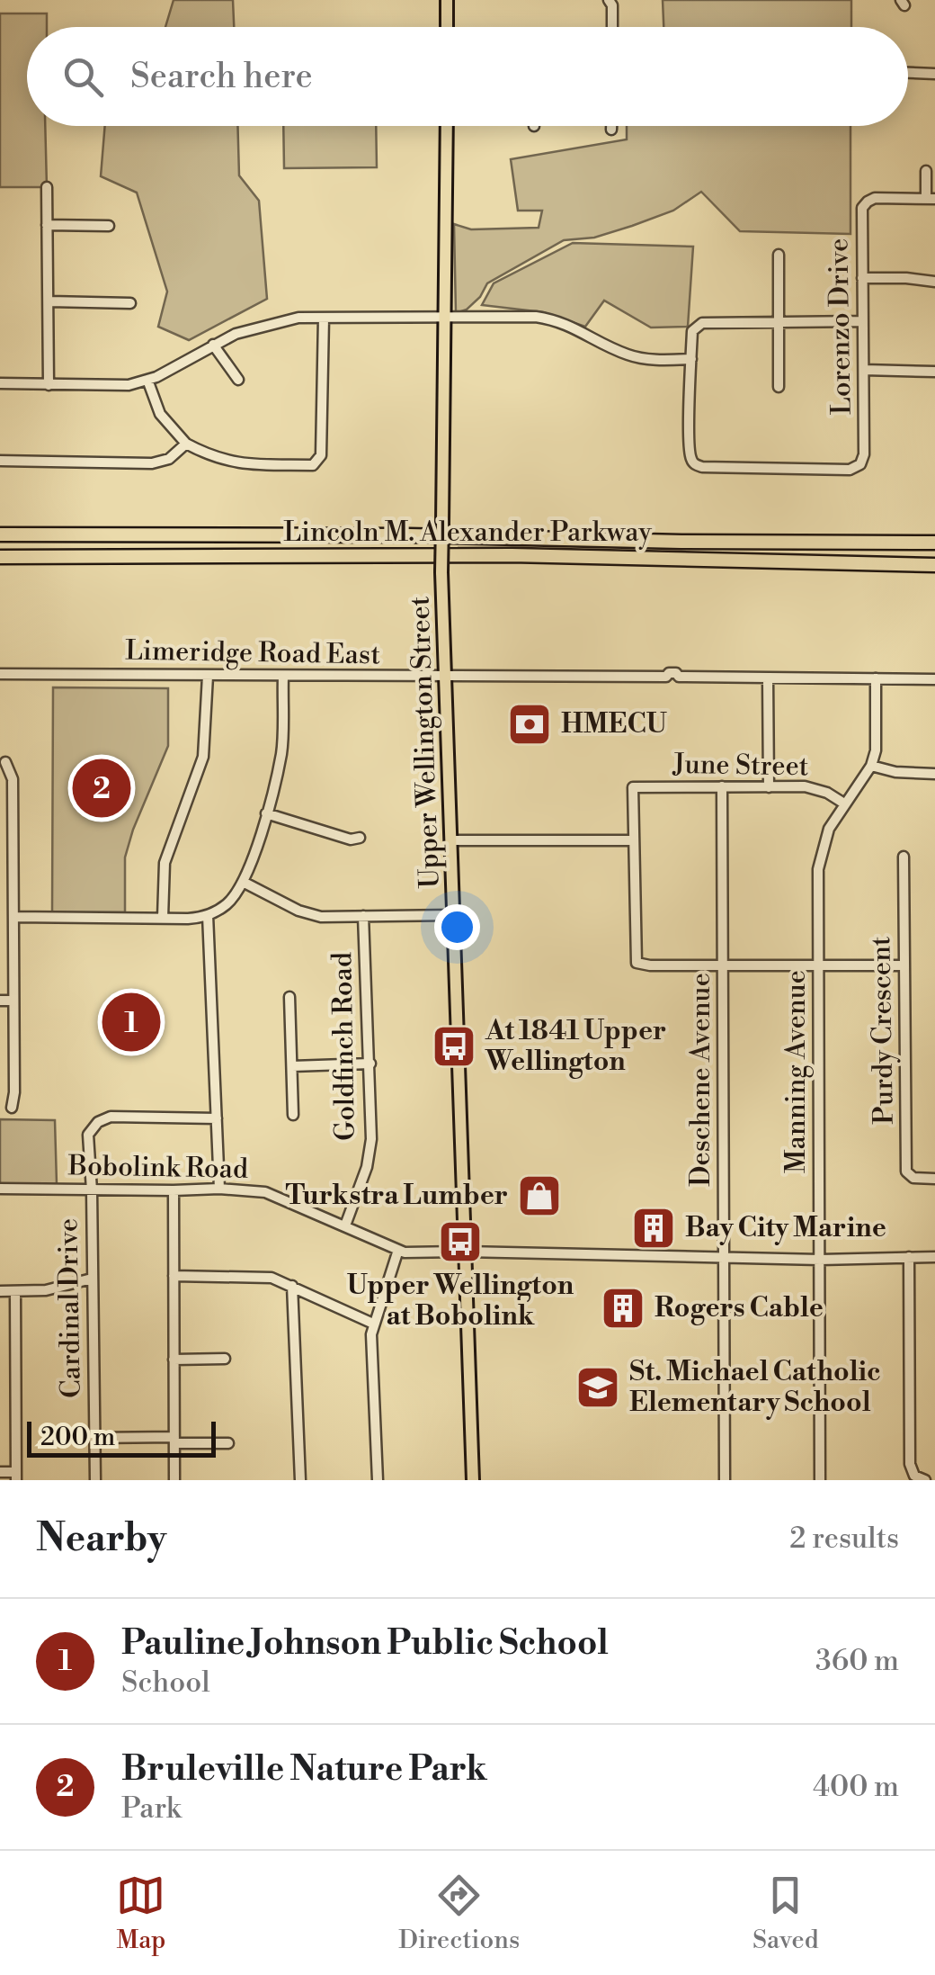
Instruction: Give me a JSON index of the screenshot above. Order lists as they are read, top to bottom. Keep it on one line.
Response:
{"streets":{"highway":["Lincoln M. Alexander Parkway"],"main road":["Upper Wellington Street"],"street":["Lorenzo Drive","Limeridge Road East","June Street","Purdy Crescent","Goldfinch Road","Manning Avenue","Deschene Avenue","Bobolink Road","Cardinal Drive"]},"crossings":[["Limeridge Road East","Upper Wellington Street"],["Upper Wellington Street","Bobolink Road"],["June Street","Manning Avenue"],["June Street","Deschene Avenue"],["Goldfinch Road","Bobolink Road"],["Manning Avenue","Bobolink Road"],["Deschene Avenue","Bobolink Road"],["Bobolink Road","Cardinal Drive"]],"places":{"bank":["HMECU"],"bus stop":["At 1841 Upper Wellington","Upper Wellington at Bobolink"],"shop":["Turkstra Lumber"],"building":["Bay City Marine","Rogers Cable"],"school or university":["St. Michael Catholic Elementary School"]},"scale_bar":"200 m","page":{"search":"Search here","pins":["2","1"],"scale":"200 m","heading":["Nearby","2 results"],"list":[{"mark":"1","name":"Pauline Johnson Public School","note":"School","value":"360 m"},{"mark":"2","name":"Bruleville Nature Park","note":"Park","value":"400 m"}],"nav":["Map","Directions","Saved"]}}
